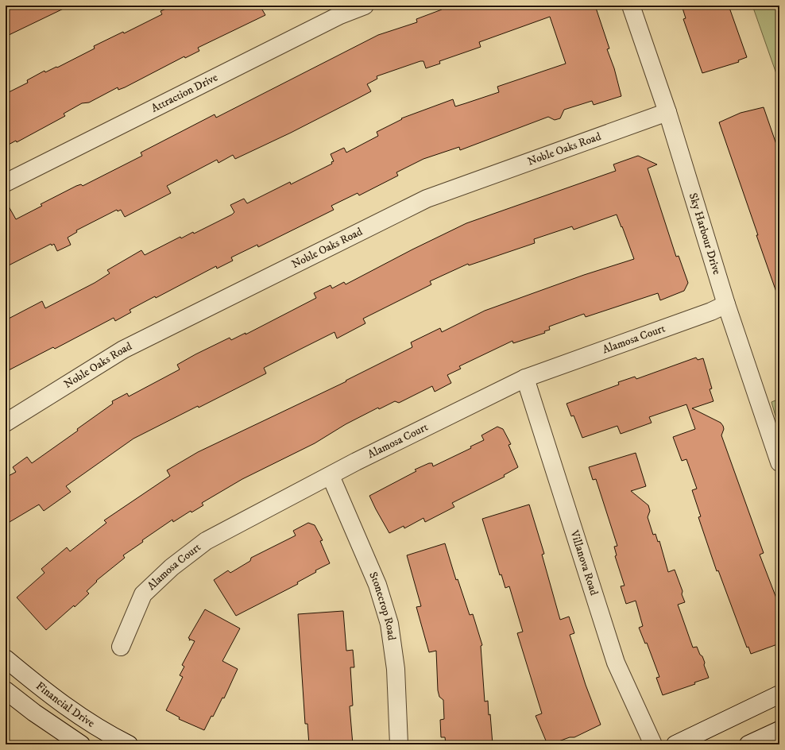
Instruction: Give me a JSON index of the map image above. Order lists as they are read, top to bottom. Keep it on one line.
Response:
{"streets":{"street":["Attraction Drive","Noble Oaks Road","Sky Harbour Drive","Alamosa Court","Villanova Road","Stonecrop Road","Financial Drive"]},"crossings":[["Noble Oaks Road","Sky Harbour Drive"],["Sky Harbour Drive","Alamosa Court"],["Alamosa Court","Villanova Road"],["Alamosa Court","Stonecrop Road"]]}
